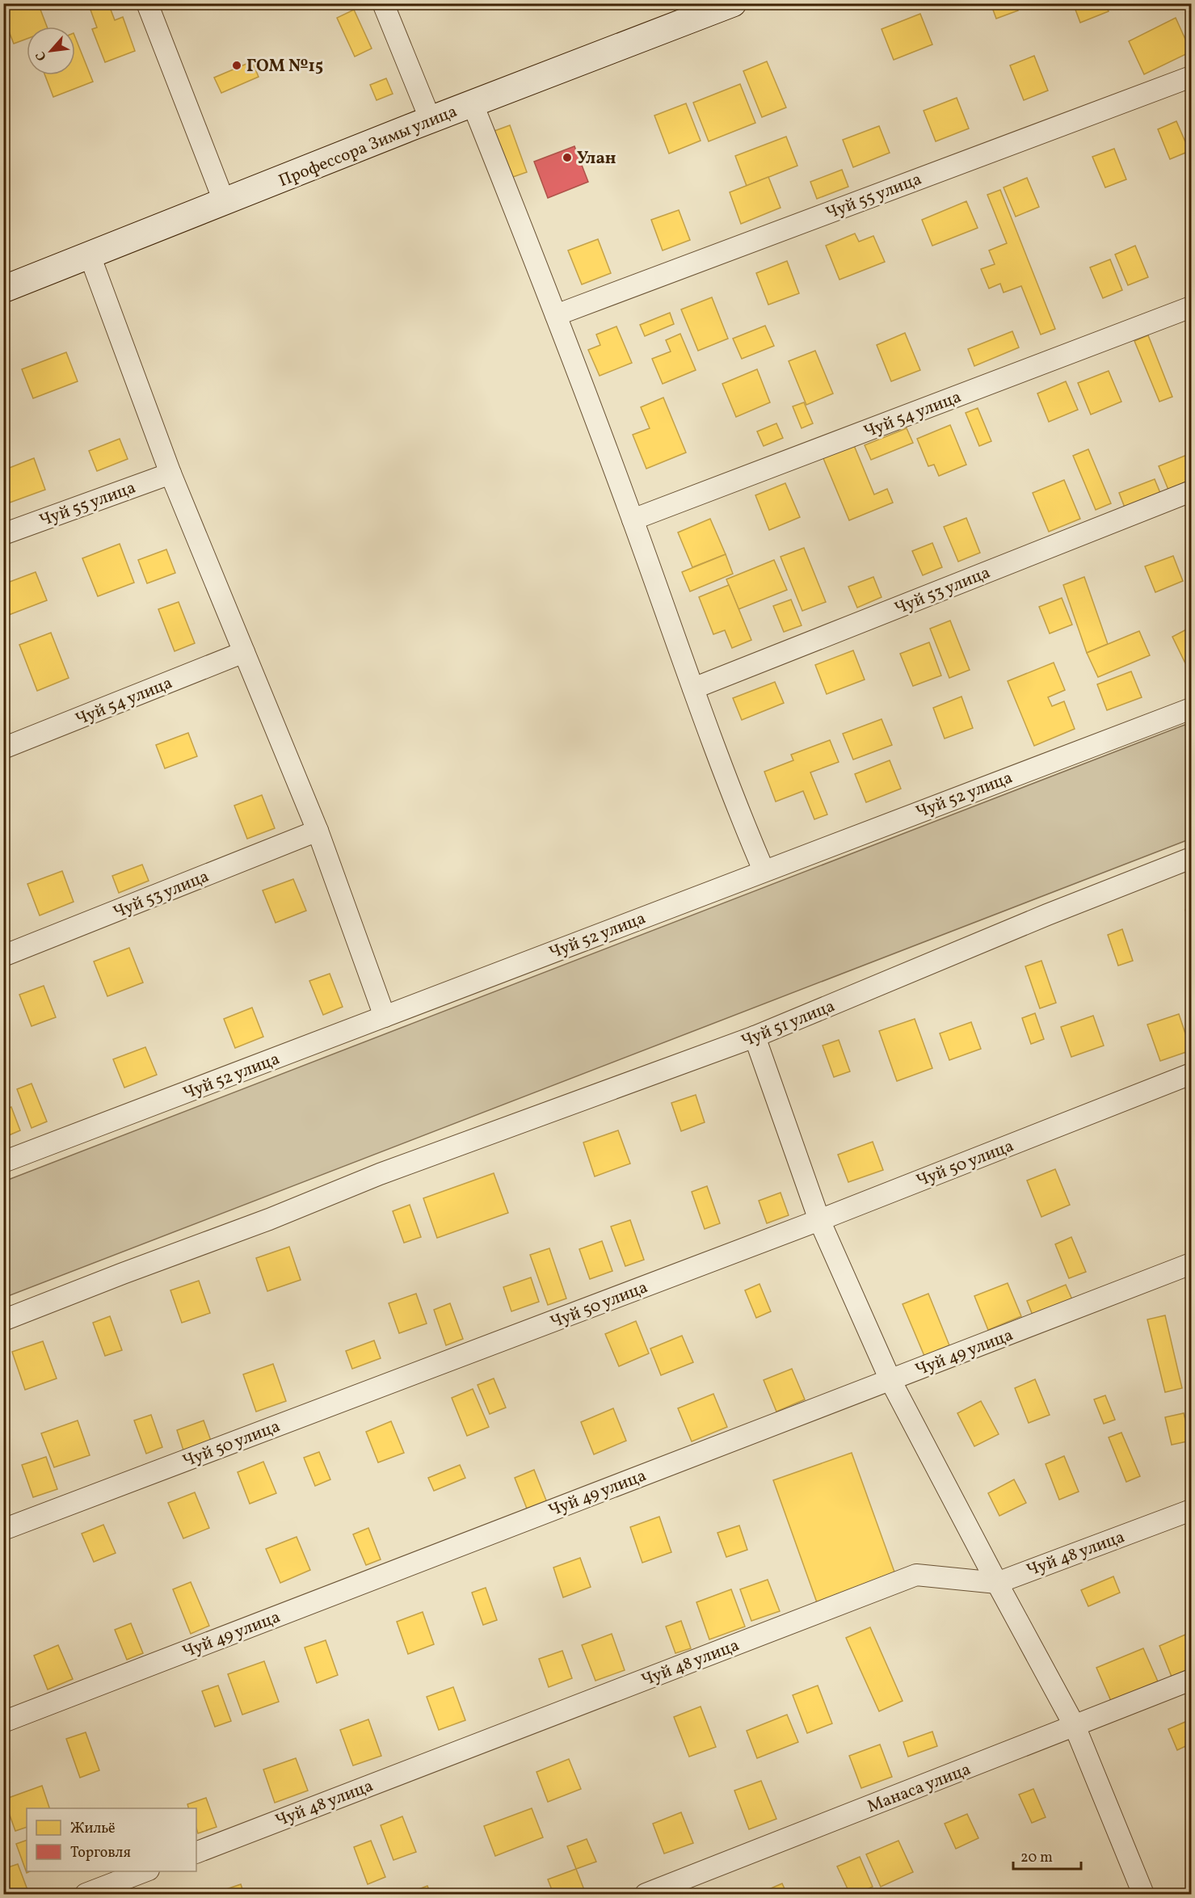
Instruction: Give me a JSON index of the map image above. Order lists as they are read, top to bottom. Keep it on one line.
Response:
{"streets":{"street":["Профессора Зимы улица","Чуй 55 улица","Чуй 54 улица","Чуй 53 улица","Чуй 52 улица","Чуй 51 улица","Чуй 50 улица","Чуй 49 улица","Чуй 48 улица","Манаса улица"]},"places":["ГОМ №15","Улан"],"legend":["Жильё","Торговля"],"scale_bar":"20 m","north":"bottom left"}
